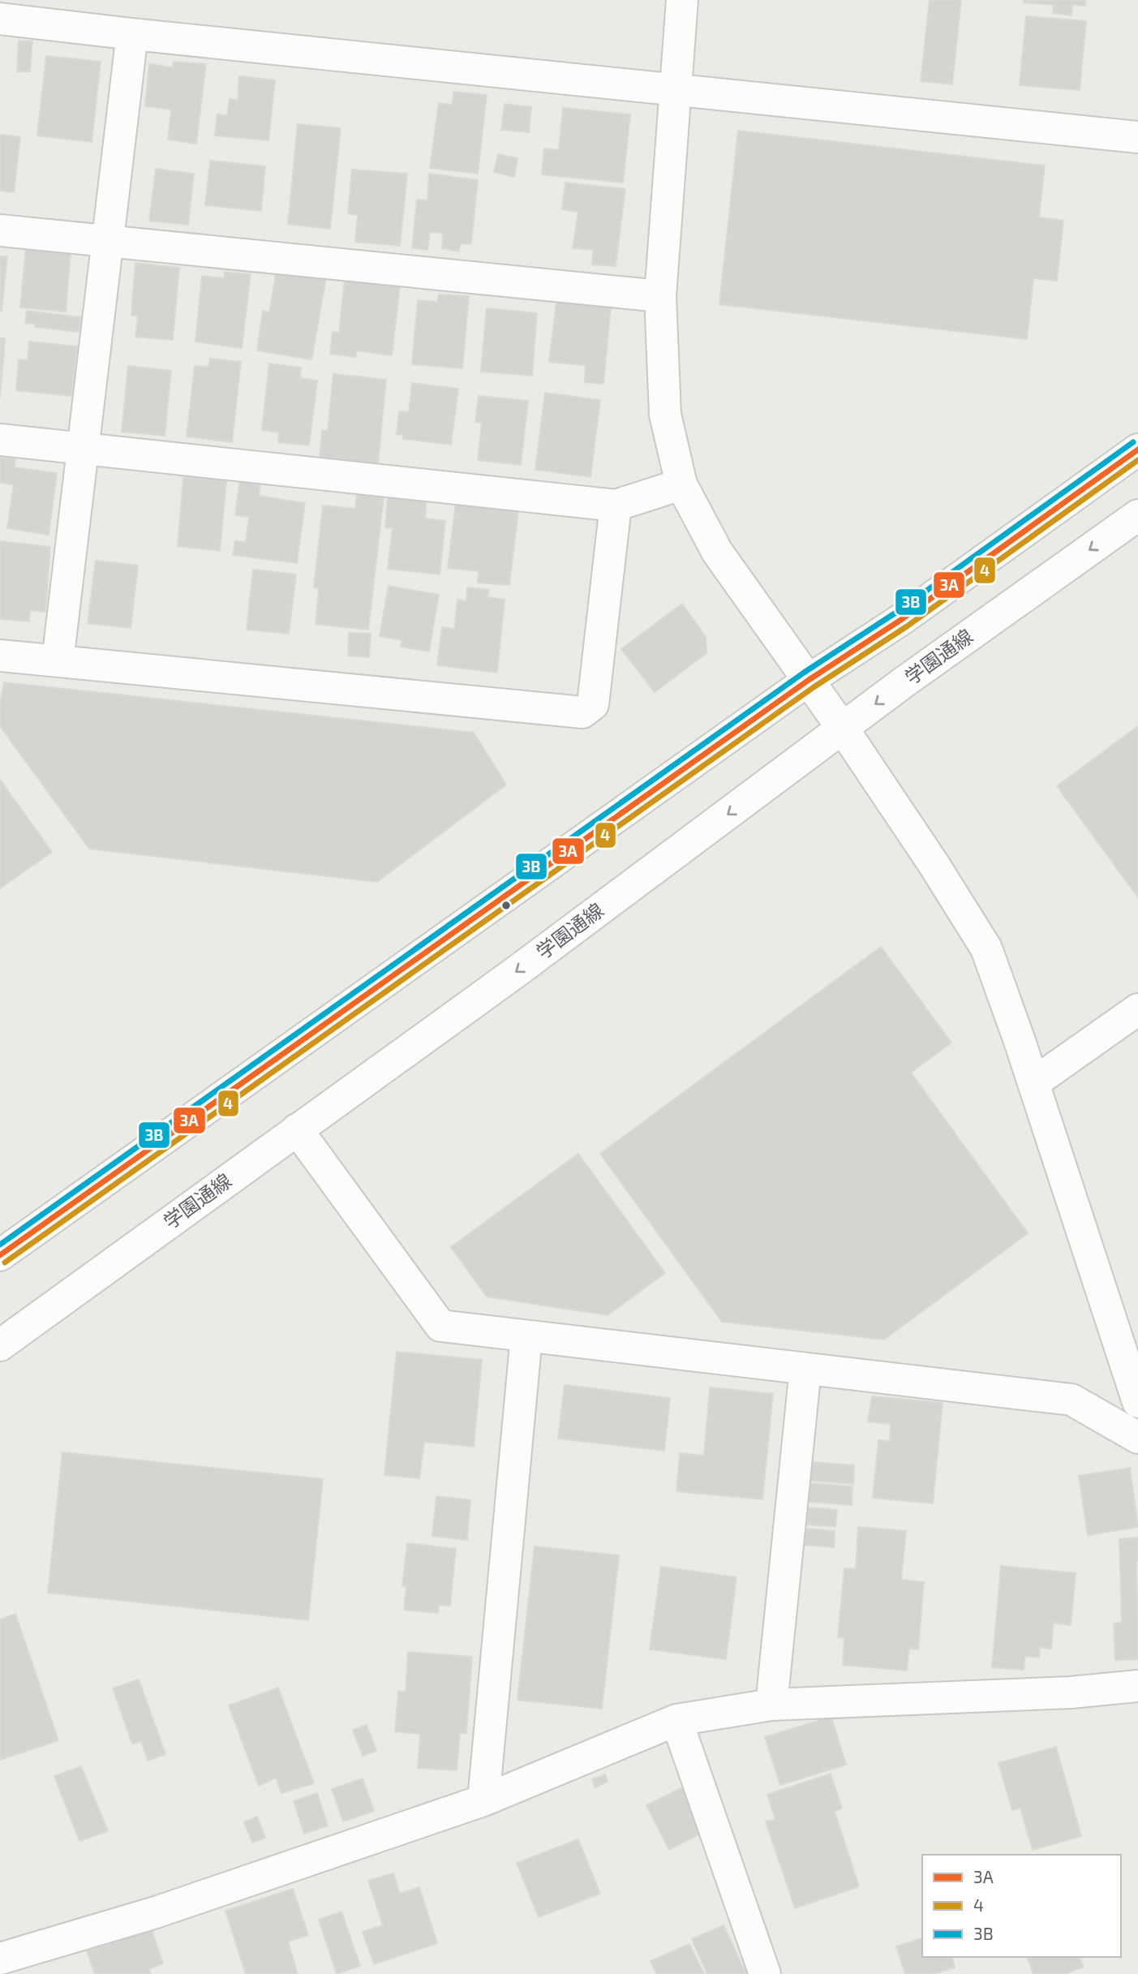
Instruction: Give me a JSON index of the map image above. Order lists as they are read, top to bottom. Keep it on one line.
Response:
{"streets":{"street":["学園通線"]},"lines":["transit line 3B","transit line 3A","transit line 4"],"legend":["3A","4","3B"]}
